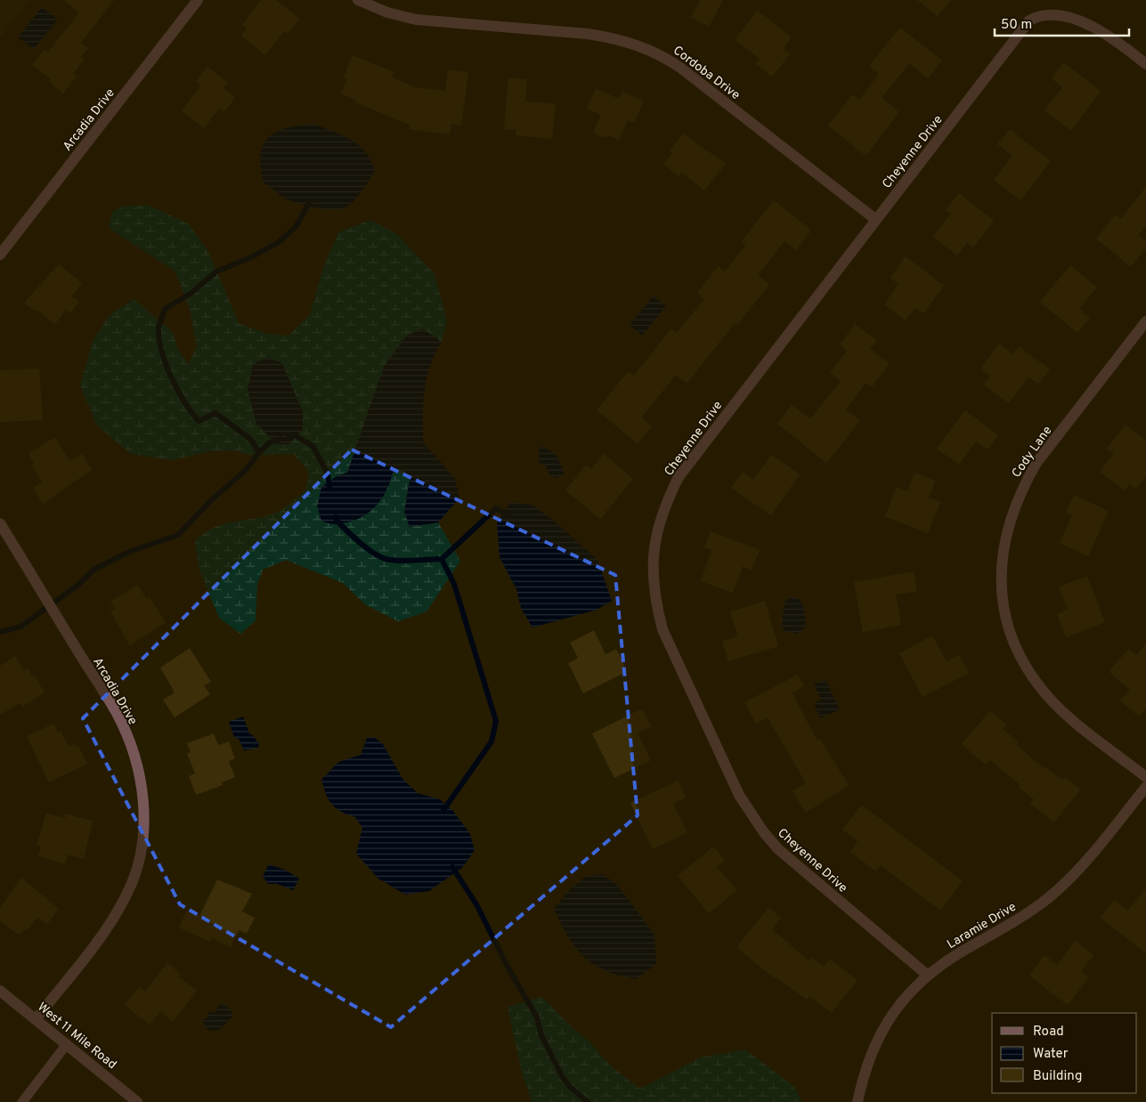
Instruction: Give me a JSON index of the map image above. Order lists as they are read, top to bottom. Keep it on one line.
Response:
{"streets":{"street":["Cordoba Drive","Arcadia Drive","Cheyenne Drive","Cody Lane","Laramie Drive","West 11 Mile Road"]},"crossings":[["Cordoba Drive","Cheyenne Drive"],["Arcadia Drive","West 11 Mile Road"],["Cheyenne Drive","Laramie Drive"]],"legend":["Road","Water","Building"],"scale_bar":"50 m"}
